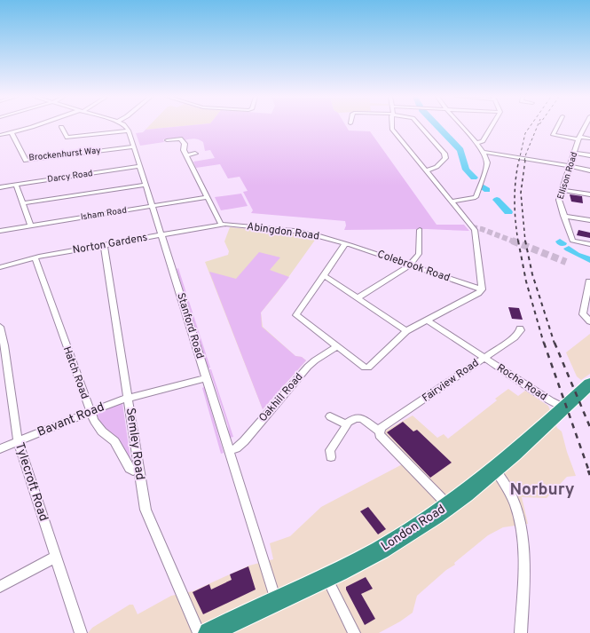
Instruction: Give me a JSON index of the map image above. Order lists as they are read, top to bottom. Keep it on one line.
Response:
{"streets":{"highway":["London Road"],"street":["Brockenhurst Way","Ellison Road","Darcy Road","Isham Road","Abingdon Road","Norton Gardens","Colebrook Road","Stanford Road","Hatch Road","Fairview Road","Roche Road","Oakhill Road","Bavant Road","Semley Road","Tylecroft Road"]},"crossings":[["Brockenhurst Way","Stanford Road"],["Darcy Road","Stanford Road"],["Isham Road","Stanford Road"],["Abingdon Road","Norton Gardens"],["Abingdon Road","Colebrook Road"],["Norton Gardens","Stanford Road"],["Norton Gardens","Hatch Road"],["Norton Gardens","Semley Road"],["Stanford Road","Oakhill Road"],["Stanford Road","Bavant Road"],["Stanford Road","London Road"],["Hatch Road","Bavant Road"],["Hatch Road","Semley Road"],["Fairview Road","Roche Road"],["Roche Road","London Road"],["Bavant Road","Semley Road"],["Bavant Road","Tylecroft Road"]],"districts":["Norbury"]}
